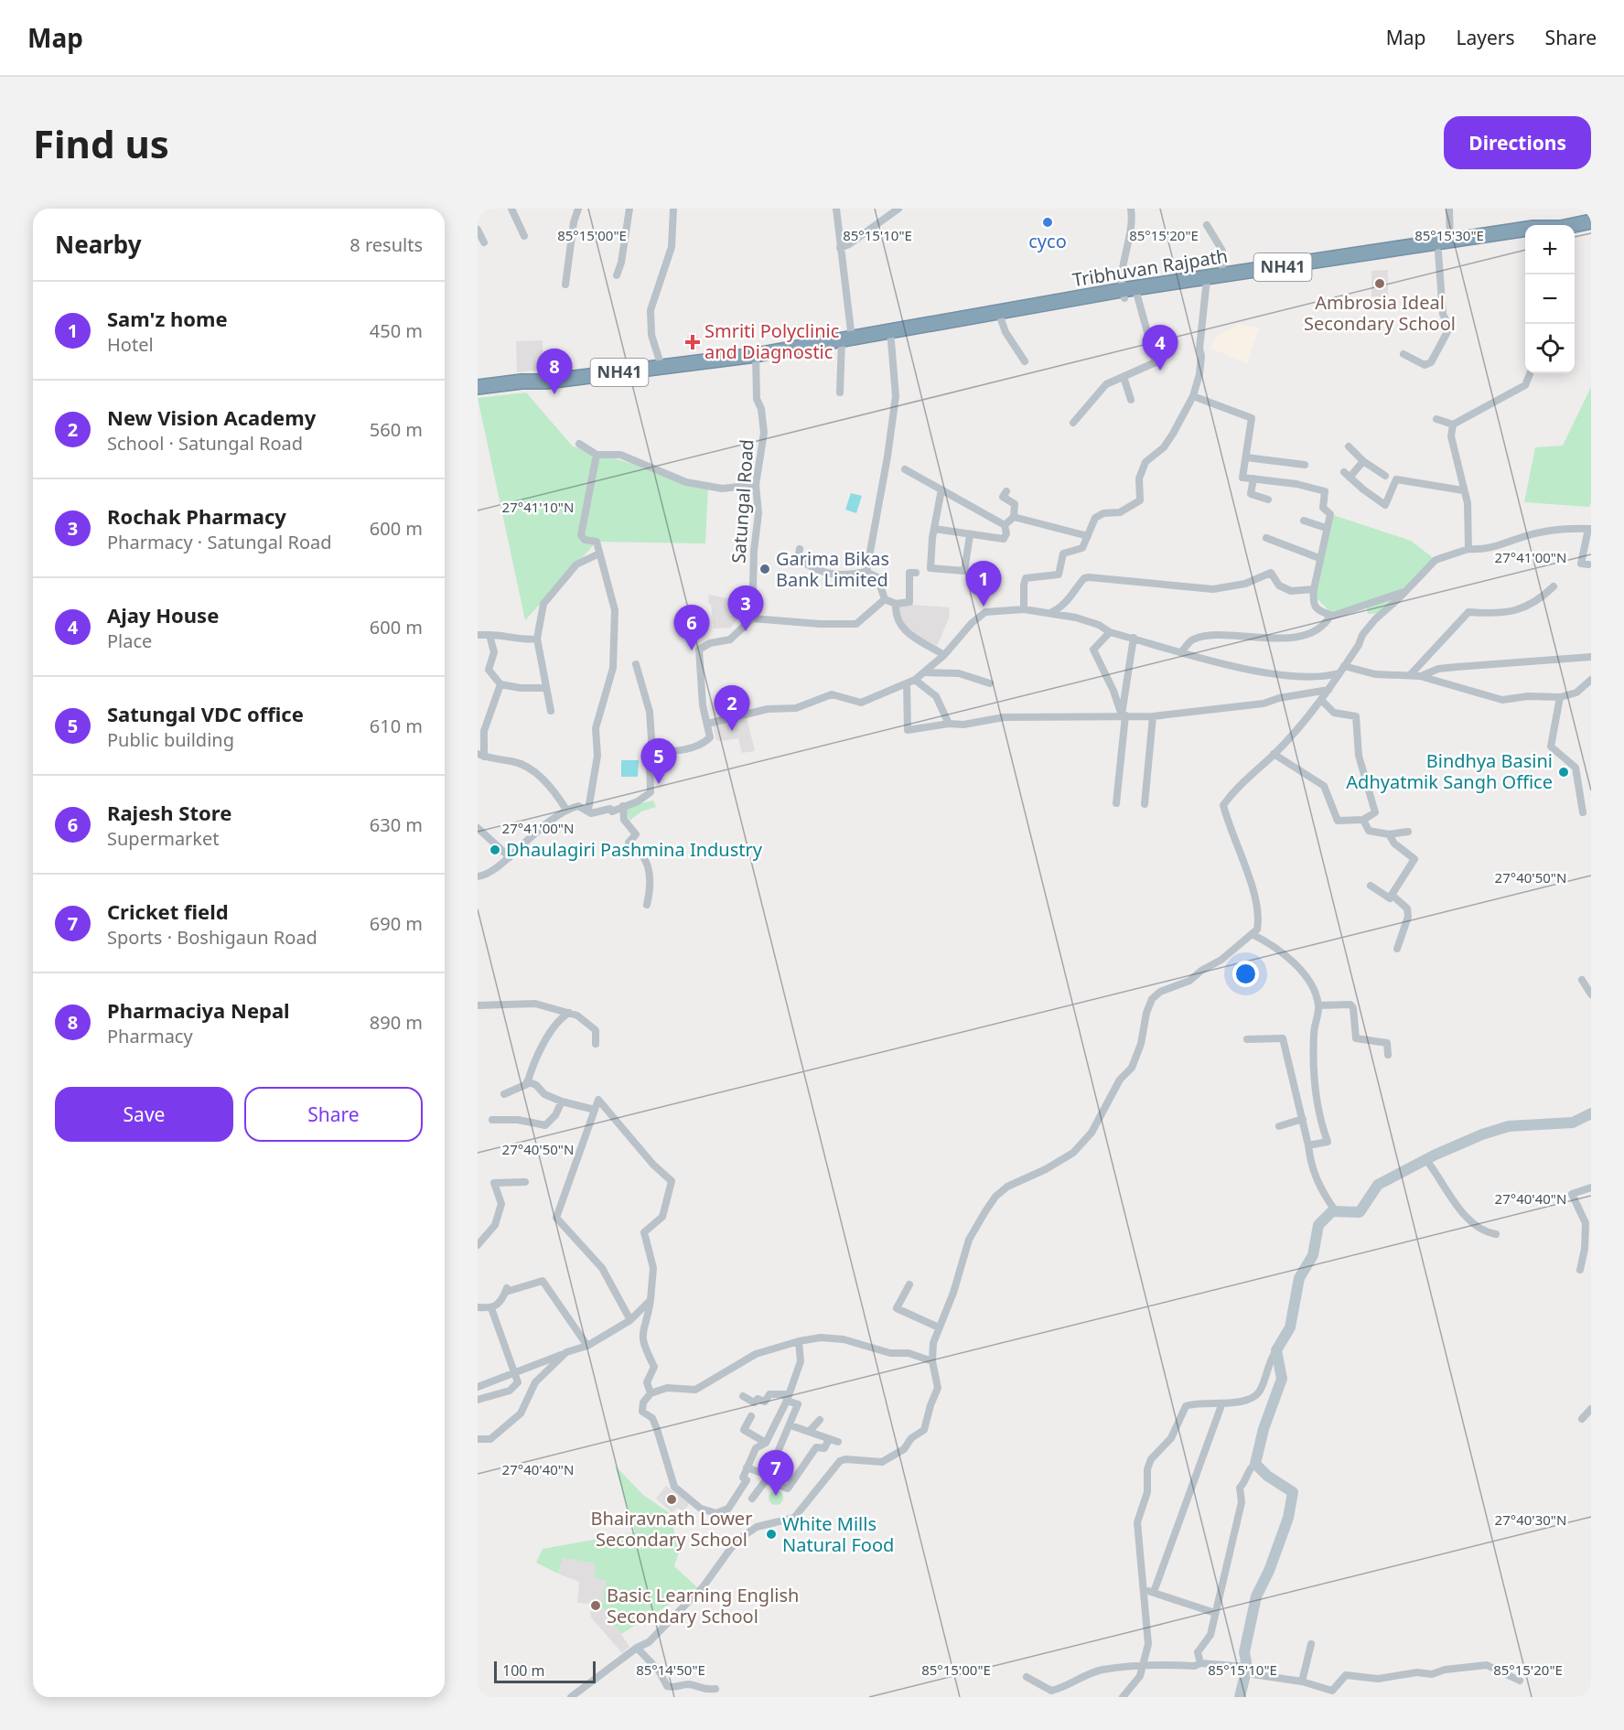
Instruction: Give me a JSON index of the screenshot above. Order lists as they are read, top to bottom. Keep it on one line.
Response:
{"streets":{"highway":["NH41","Tribhuvan Rajpath"],"street":["Satungal Road"]},"crossings":[["Tribhuvan Rajpath","Satungal Road"]],"places":{"other":["cyco","Ambrosia Ideal Secondary School","Garima Bikas Bank Limited","Bindhya Basini Adhyatmik Sangh Office","Dhaulagiri Pashmina Industry","Bhairavnath Lower Secondary School","White Mills Natural Food","Basic Learning English Secondary School"],"health":["Smriti Polyclinic and Diagnostic"]},"scale_bar":"100 m","page":{"header":"Map","nav":["Map","Layers","Share"],"buttons":["Directions",["Save","Share"]],"title":"Find us","heading":["Nearby","8 results"],"map_buttons":["+","−"],"list":[{"mark":"1","name":"Sam'z home","note":"Hotel","value":"450 m"},{"mark":"2","name":"New Vision Academy","note":"School · Satungal Road","value":"560 m"},{"mark":"3","name":"Rochak Pharmacy","note":"Pharmacy · Satungal Road","value":"600 m"},{"mark":"4","name":"Ajay House","note":"Place","value":"600 m"},{"mark":"5","name":"Satungal VDC office","note":"Public building","value":"610 m"},{"mark":"6","name":"Rajesh Store","note":"Supermarket","value":"630 m"},{"mark":"7","name":"Cricket field","note":"Sports · Boshigaun Road","value":"690 m"},{"mark":"8","name":"Pharmaciya Nepal","note":"Pharmacy","value":"890 m"}],"pins":["4","8","1","3","6","2","5","7"],"scale":"100 m"},"coordinates":["85°15'00\"E","85°15'10\"E","85°15'20\"E","85°15'30\"E","27°41'10\"N","27°41'00\"N","27°40'50\"N","27°40'40\"N","27°40'30\"N","85°14'50\"E"]}
